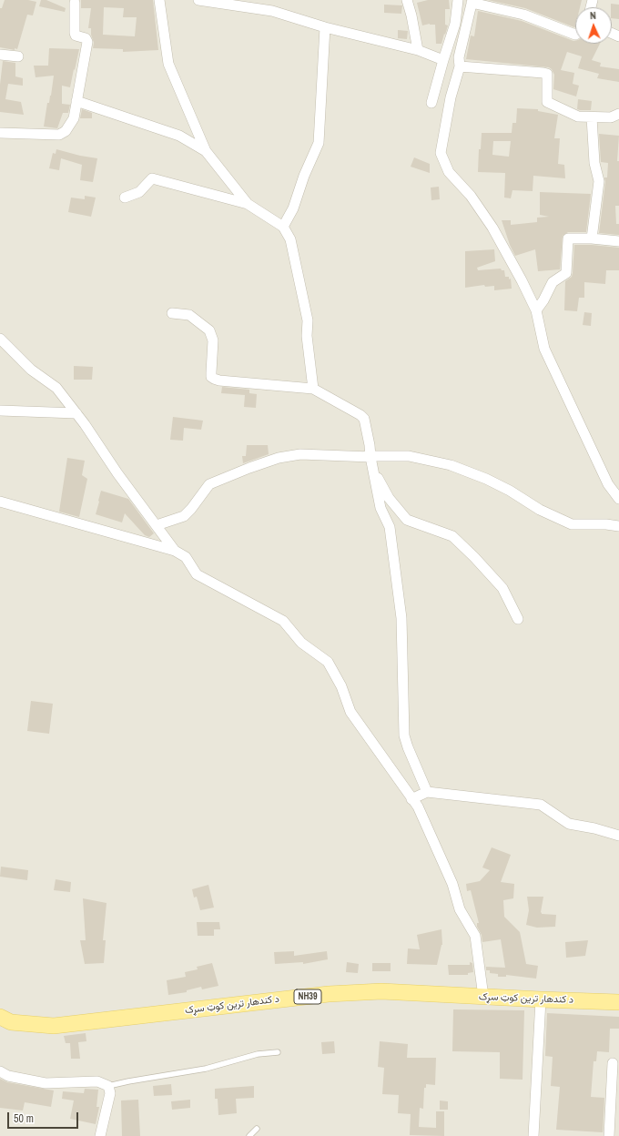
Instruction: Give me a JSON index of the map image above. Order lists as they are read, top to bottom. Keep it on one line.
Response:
{"streets":{"main road":["NH39","د کندهار ترين کوټ سړک"]},"scale_bar":"50 m","north":"top"}
